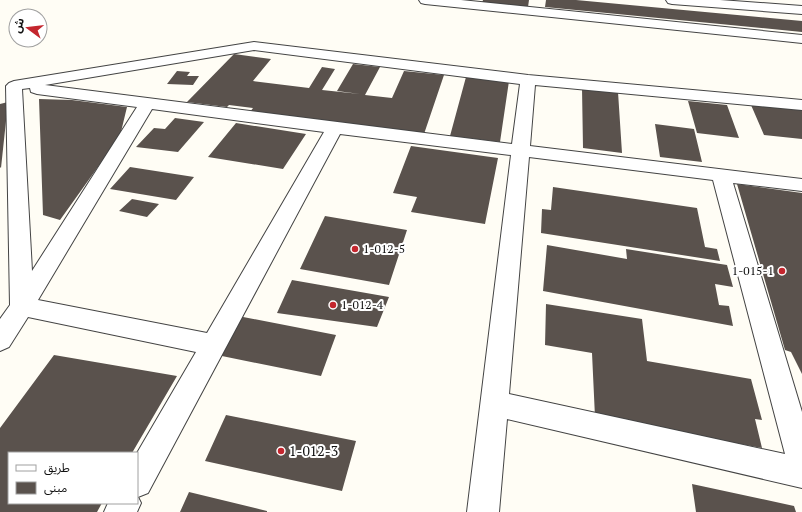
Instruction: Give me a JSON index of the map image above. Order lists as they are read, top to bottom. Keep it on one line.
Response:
{"places":["1-012-5","1-015-1","1-012-4","1-012-3"],"legend":["طريق","مبنى"],"north":"left"}
